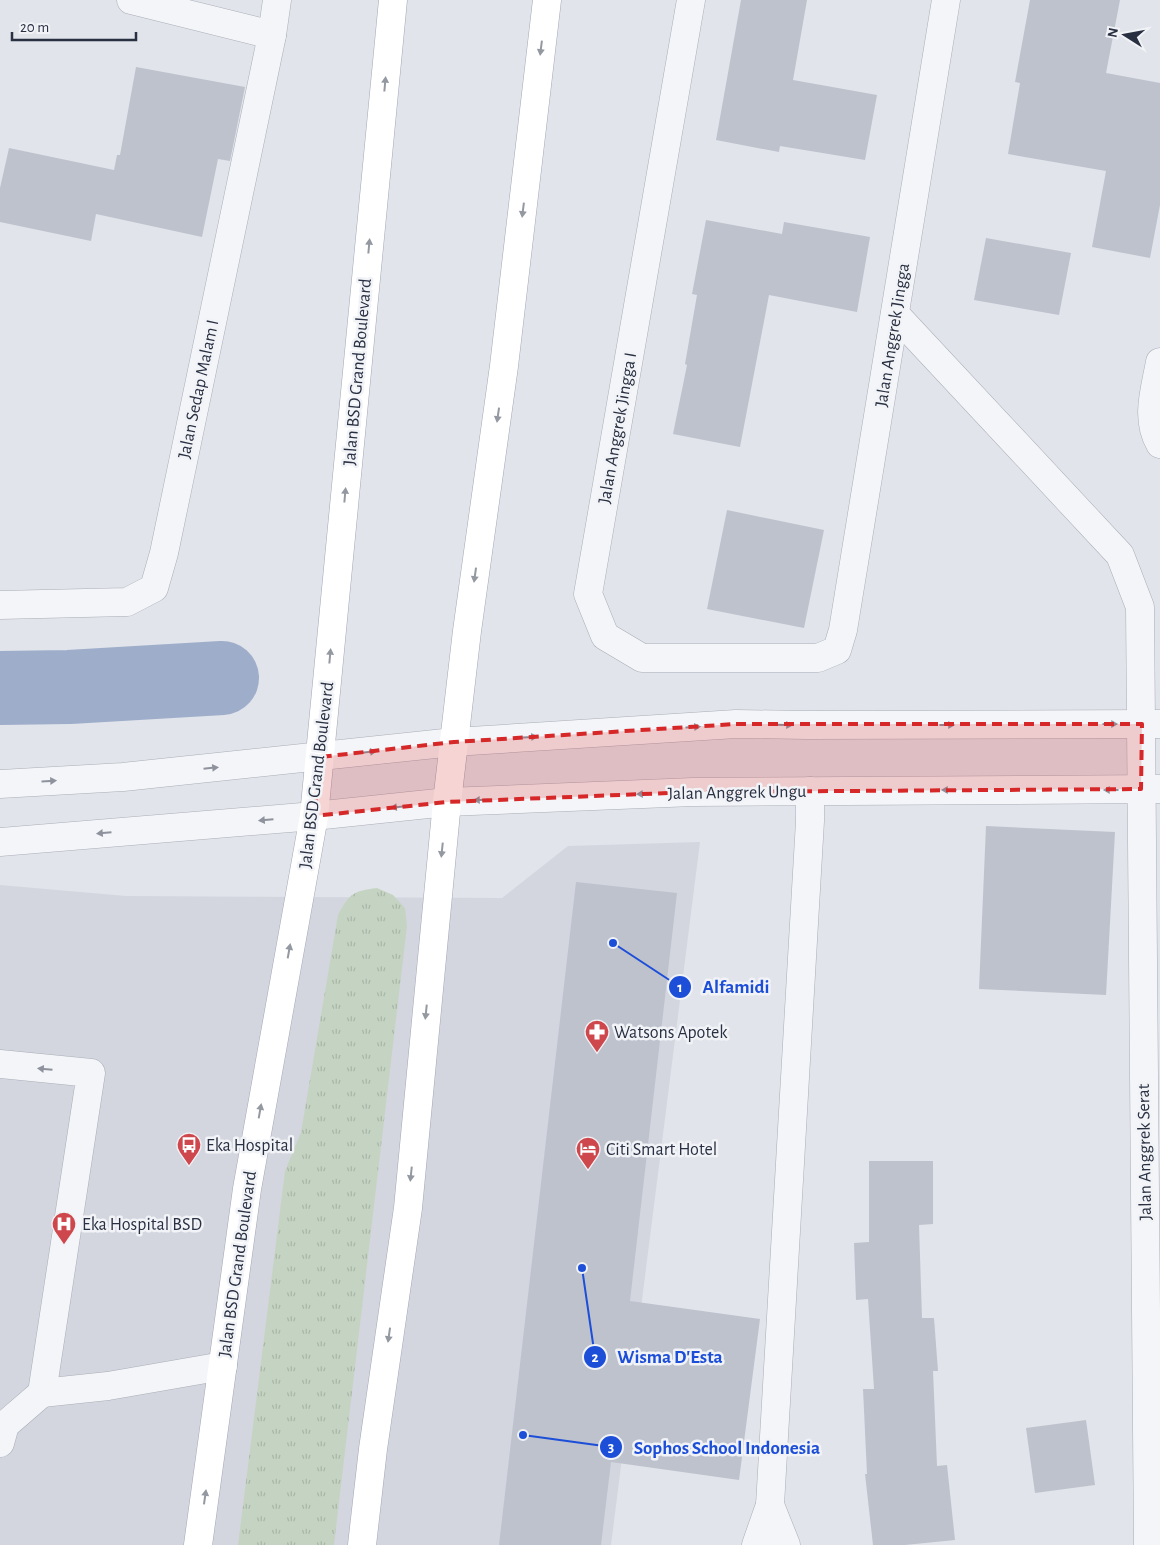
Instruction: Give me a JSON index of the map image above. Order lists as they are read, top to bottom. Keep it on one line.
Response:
{"streets":{"main road":["Jalan BSD Grand Boulevard"],"street":["Jalan Anggrek Jingga","Jalan Sedap Malam I","Jalan Anggrek Jingga I","Jalan Anggrek Ungu","Jalan Anggrek Serat"]},"crossings":[["Jalan Anggrek Jingga","Jalan Anggrek Jingga I"],["Jalan Anggrek Jingga","Jalan Anggrek Serat"],["Jalan BSD Grand Boulevard","Jalan Anggrek Ungu"],["Jalan Anggrek Ungu","Jalan Anggrek Serat"]],"places":{"other":["Alfamidi","Wisma D'Esta","Sophos School Indonesia"],"pharmacy":["Watsons Apotek"],"bus stop":["Eka Hospital"],"hotel":["Citi Smart Hotel"],"hospital":["Eka Hospital BSD"]},"scale_bar":"20 m","north":"left"}
